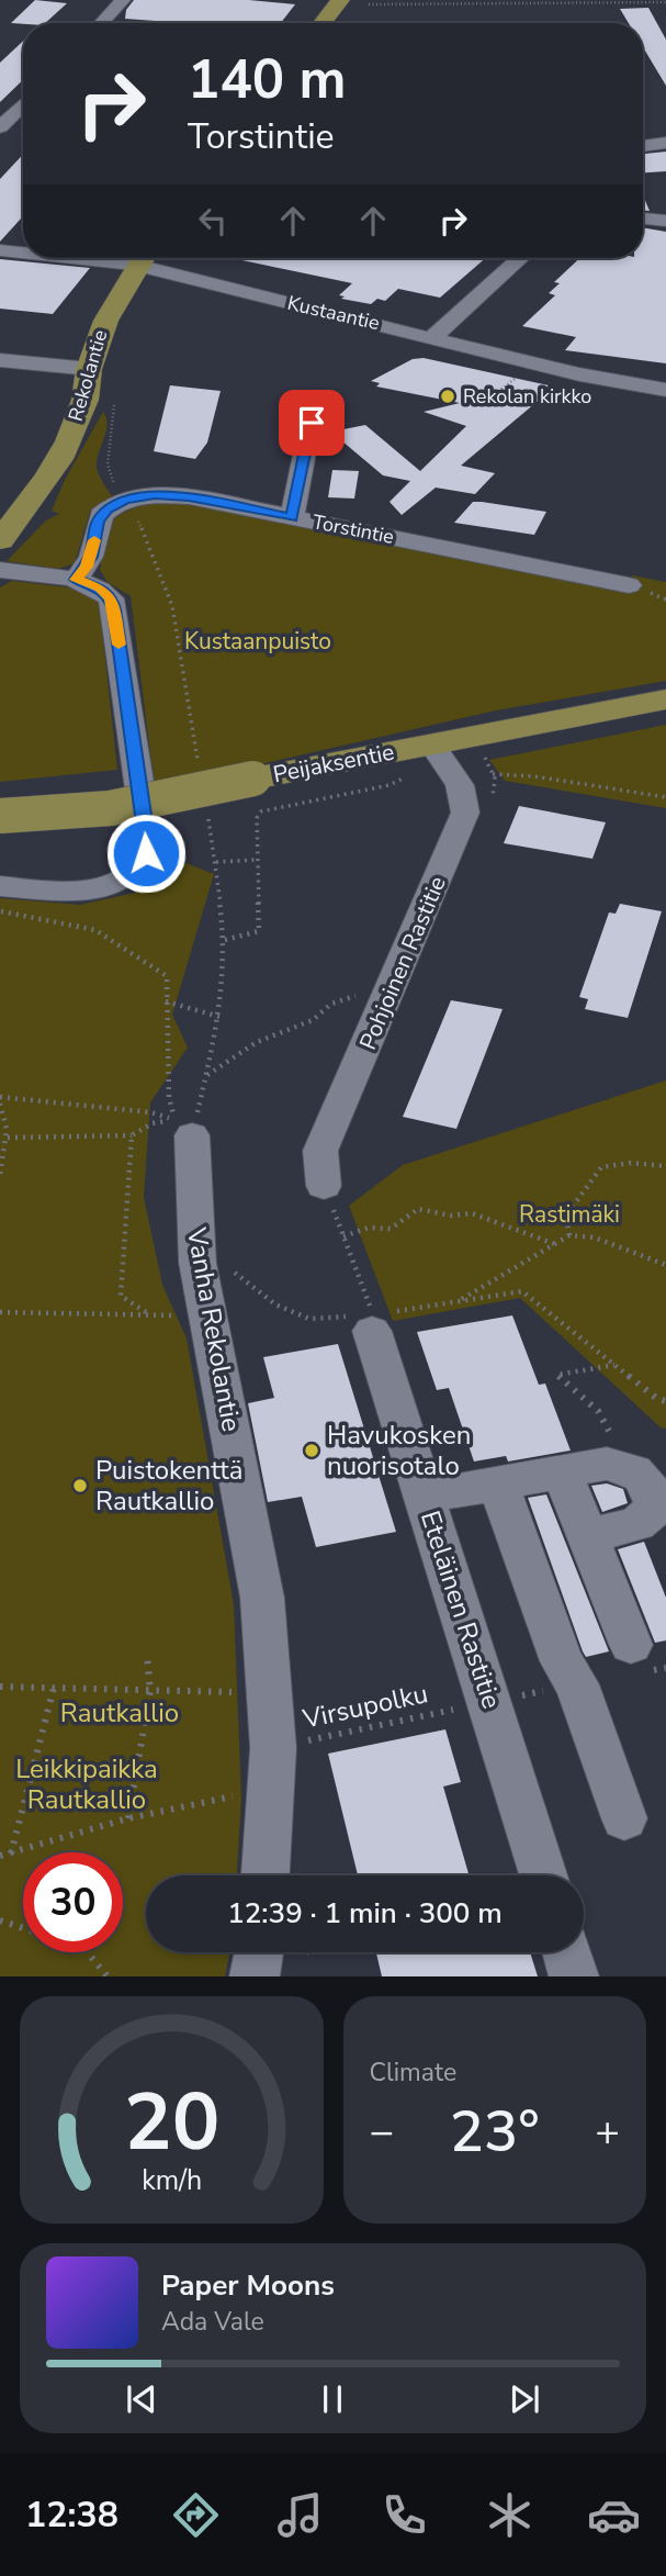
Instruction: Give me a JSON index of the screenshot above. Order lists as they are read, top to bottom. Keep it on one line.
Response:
{"streets":{"main road":["Rekolantie","Peijaksentie"],"street":["Kustaantie","Torstintie","Pohjoinen Rastitie","Vanha Rekolantie","Eteläinen Rastitie"],"path":["Virsupolku"]},"crossings":[["Peijaksentie","Pohjoinen Rastitie"],["Vanha Rekolantie","Virsupolku"]],"parks":["Kustaanpuisto","Rastimäki","Rautkallio","Leikkipaikka Rautkallio"],"places":["Rekolan kirkko","Havukosken nuorisotalo","Puistokenttä Rautkallio"],"page":{"turn":["140 m","Torstintie"],"limit":"30","trip":"12:39 · 1 min · 300 m","tile":"Climate","heat":["−","23°","+"],"song":["Paper Moons","Ada Vale"],"tabs":"12:38","gauge":["20","km/h"]}}
